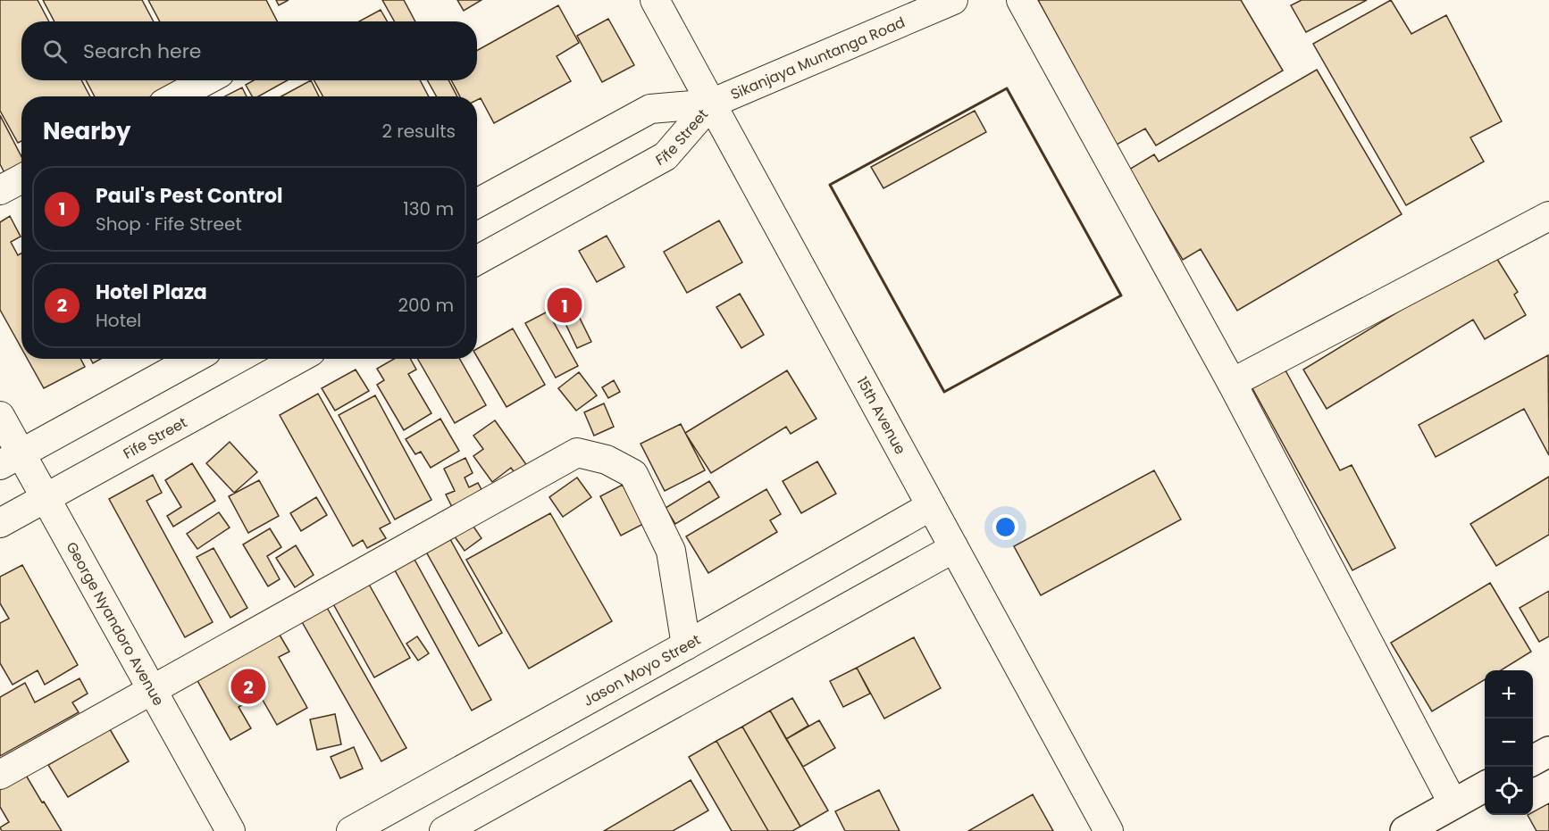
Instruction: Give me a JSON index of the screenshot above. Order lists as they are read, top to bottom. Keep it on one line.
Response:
{"streets":{"street":["Sikanjaya Muntanga Road","Fife Street","15th Avenue","George Nyandoro Avenue","Jason Moyo Street"]},"crossings":[["Sikanjaya Muntanga Road","Fife Street"],["Sikanjaya Muntanga Road","15th Avenue"],["Fife Street","15th Avenue"],["Fife Street","George Nyandoro Avenue"],["15th Avenue","Jason Moyo Street"]],"page":{"search":"Search here","heading":["Nearby","2 results"],"list":[{"mark":"1","name":"Paul's Pest Control","note":"Shop · Fife Street","value":"130 m"},{"mark":"2","name":"Hotel Plaza","note":"Hotel","value":"200 m"}],"pins":["1","2"],"map_buttons":["+","−"]}}
